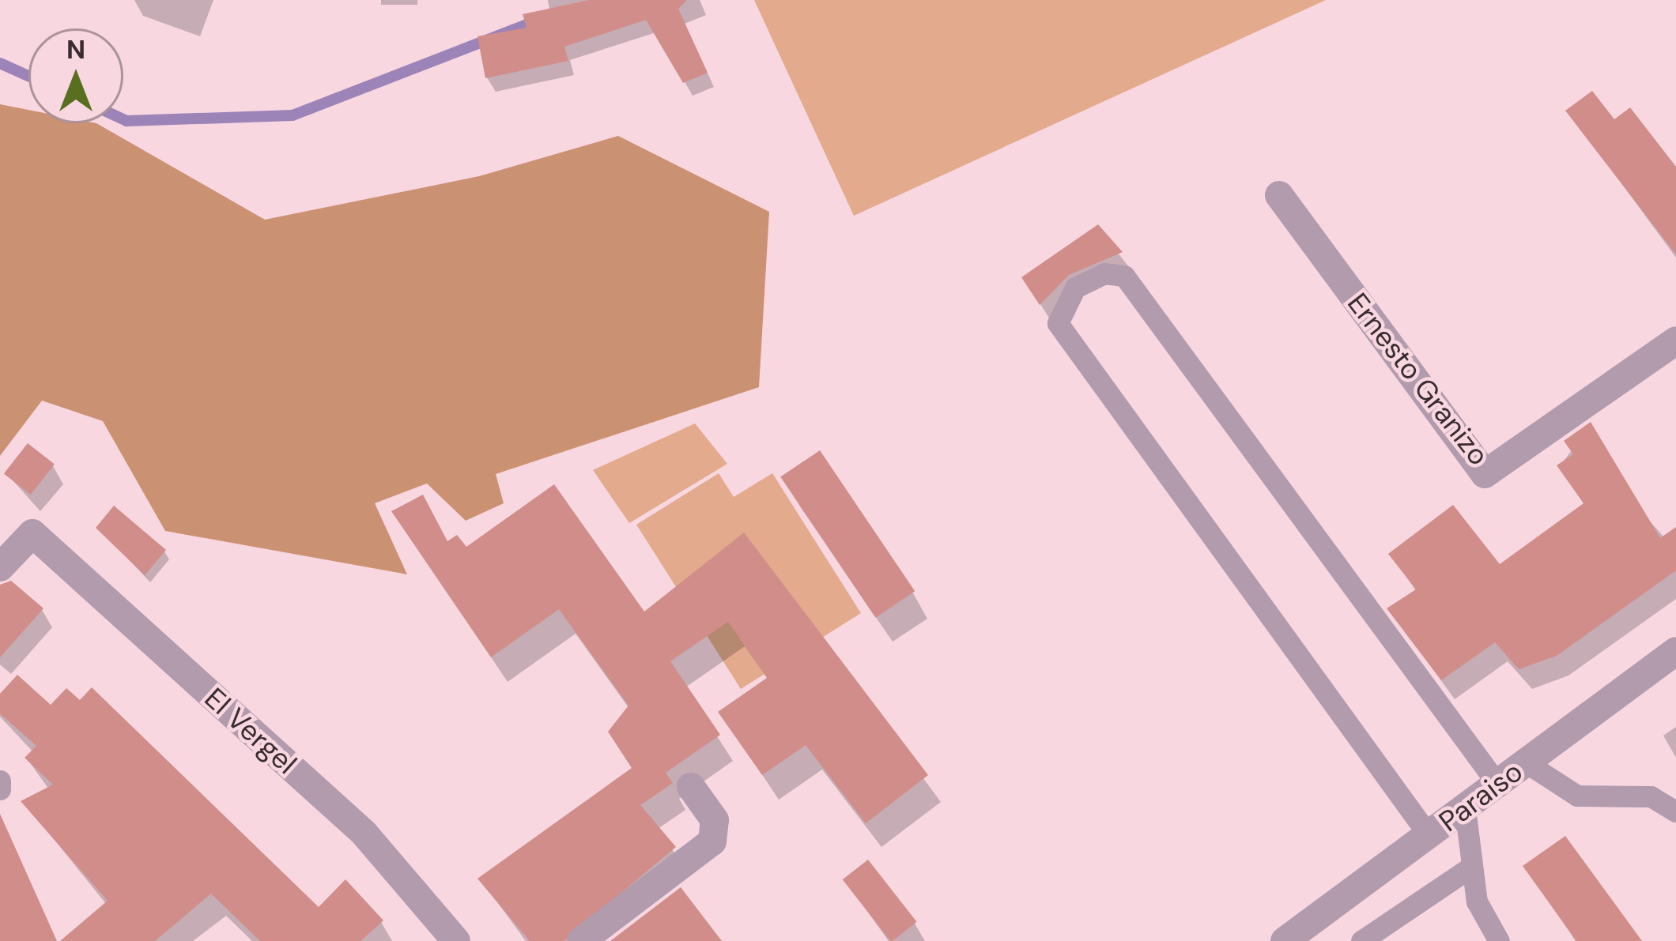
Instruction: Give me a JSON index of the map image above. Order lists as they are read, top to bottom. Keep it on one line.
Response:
{"streets":{"street":["Ernesto Granizo","El Vergel","Paraiso"]},"north":"top"}
